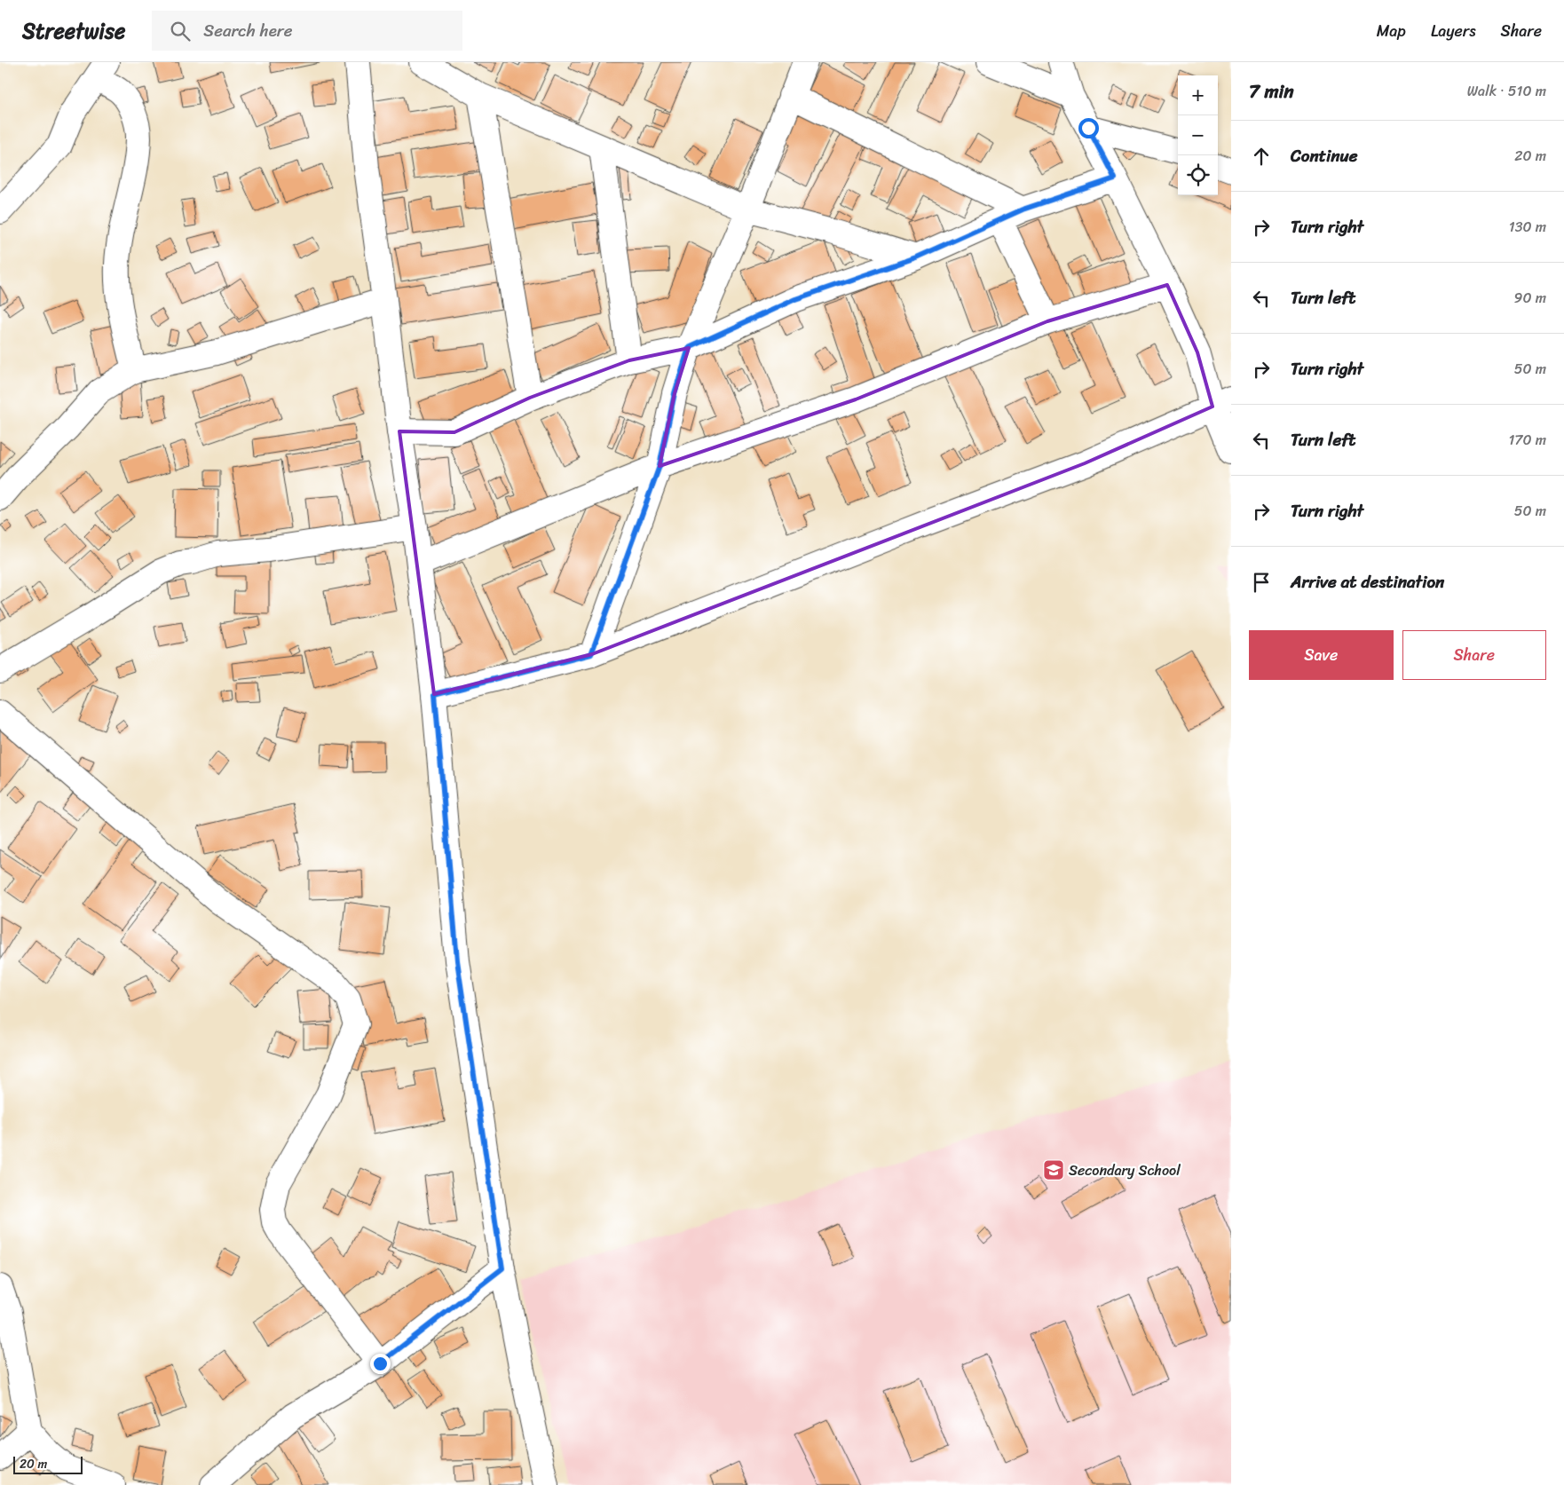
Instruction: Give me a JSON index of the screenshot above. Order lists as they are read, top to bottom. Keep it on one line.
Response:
{"places":{"school or university":["Secondary School"]},"scale_bar":"20 m","page":{"header":"Streetwise","search":"Search here","nav":["Map","Layers","Share"],"heading":["7 min","Walk · 510 m"],"map_buttons":["+","−"],"list":[["Continue","20 m"],["Turn right","130 m"],["Turn left","90 m"],["Turn right","50 m"],["Turn left","170 m"],["Turn right","50 m"],"Arrive at destination"],"buttons":["Save","Share"],"scale":"20 m"}}
